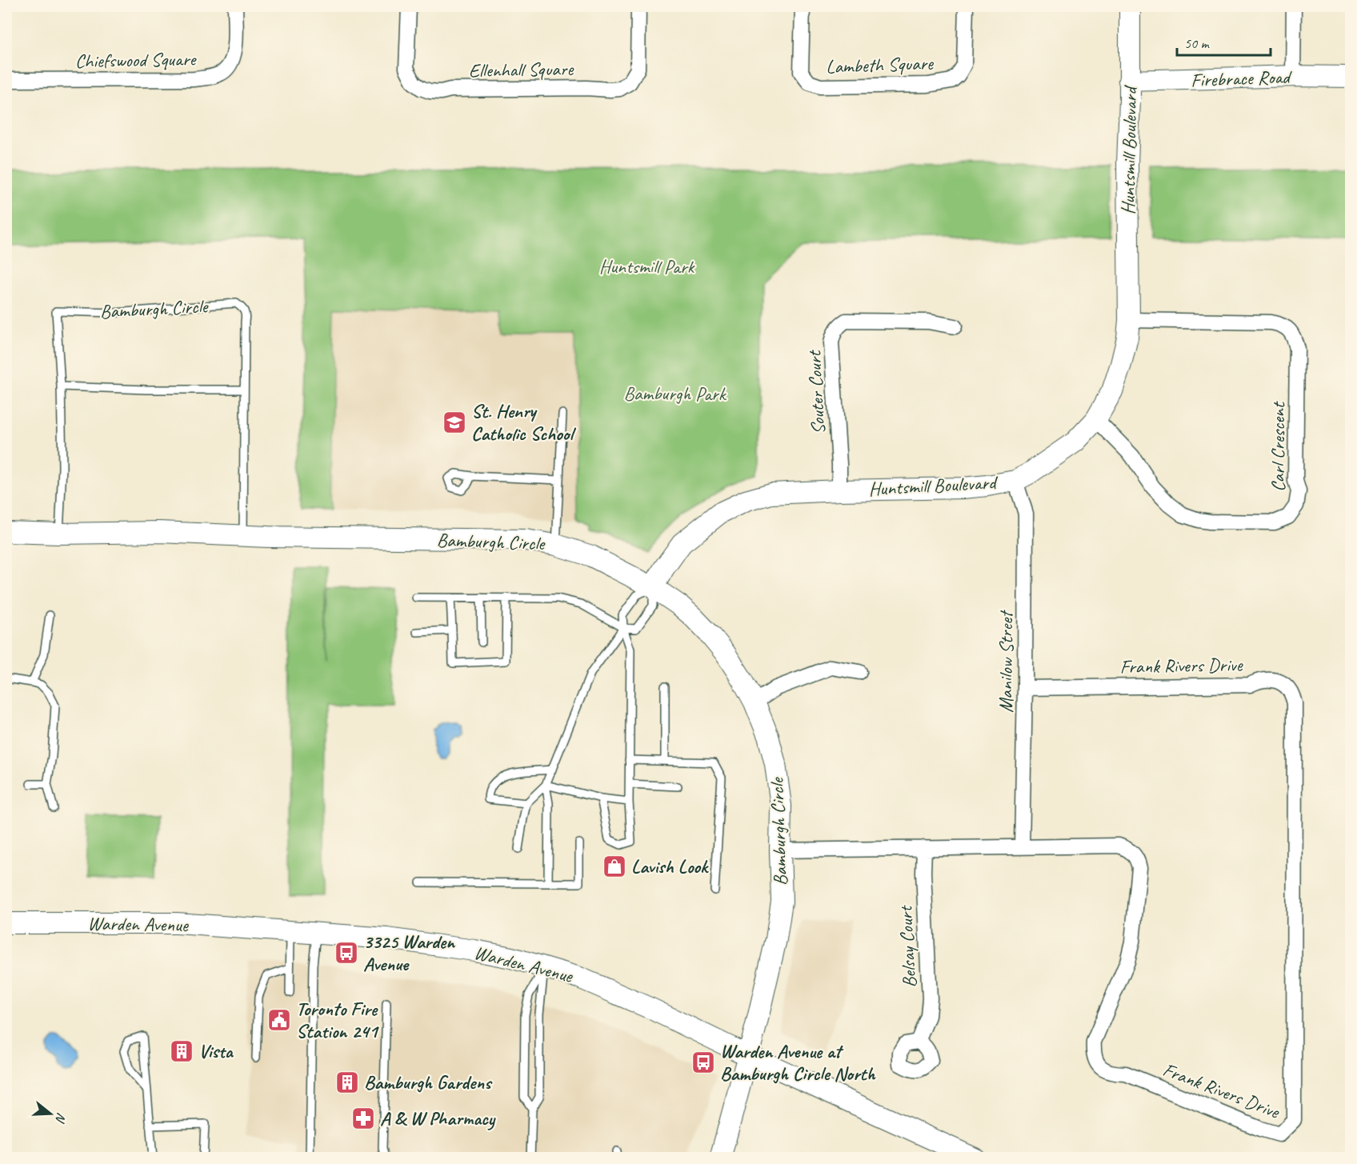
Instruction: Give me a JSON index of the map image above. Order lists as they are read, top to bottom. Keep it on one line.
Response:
{"streets":{"street":["Chiefswood Square","Lambeth Square","Ellenhall Square","Firebrace Road","Huntsmill Boulevard","Bamburgh Circle","Souter Court","Carl Crescent","Manilow Street","Frank Rivers Drive","Warden Avenue","Belsay Court"]},"crossings":[["Firebrace Road","Huntsmill Boulevard"],["Huntsmill Boulevard","Bamburgh Circle"],["Huntsmill Boulevard","Souter Court"],["Huntsmill Boulevard","Carl Crescent"],["Huntsmill Boulevard","Manilow Street"],["Bamburgh Circle","Frank Rivers Drive"],["Bamburgh Circle","Warden Avenue"],["Manilow Street","Frank Rivers Drive"],["Frank Rivers Drive","Belsay Court"]],"parks":["Huntsmill Park","Bamburgh Park"],"places":{"school or university":["St. Henry Catholic School"],"shop":["Lavish Look"],"bus stop":["3325 Warden Avenue","Warden Avenue at Bamburgh Circle North"],"public building":["Toronto Fire Station 241"],"building":["Vista","Bamburgh Gardens"],"pharmacy":["A & W Pharmacy"]},"scale_bar":"50 m","north":"right"}
